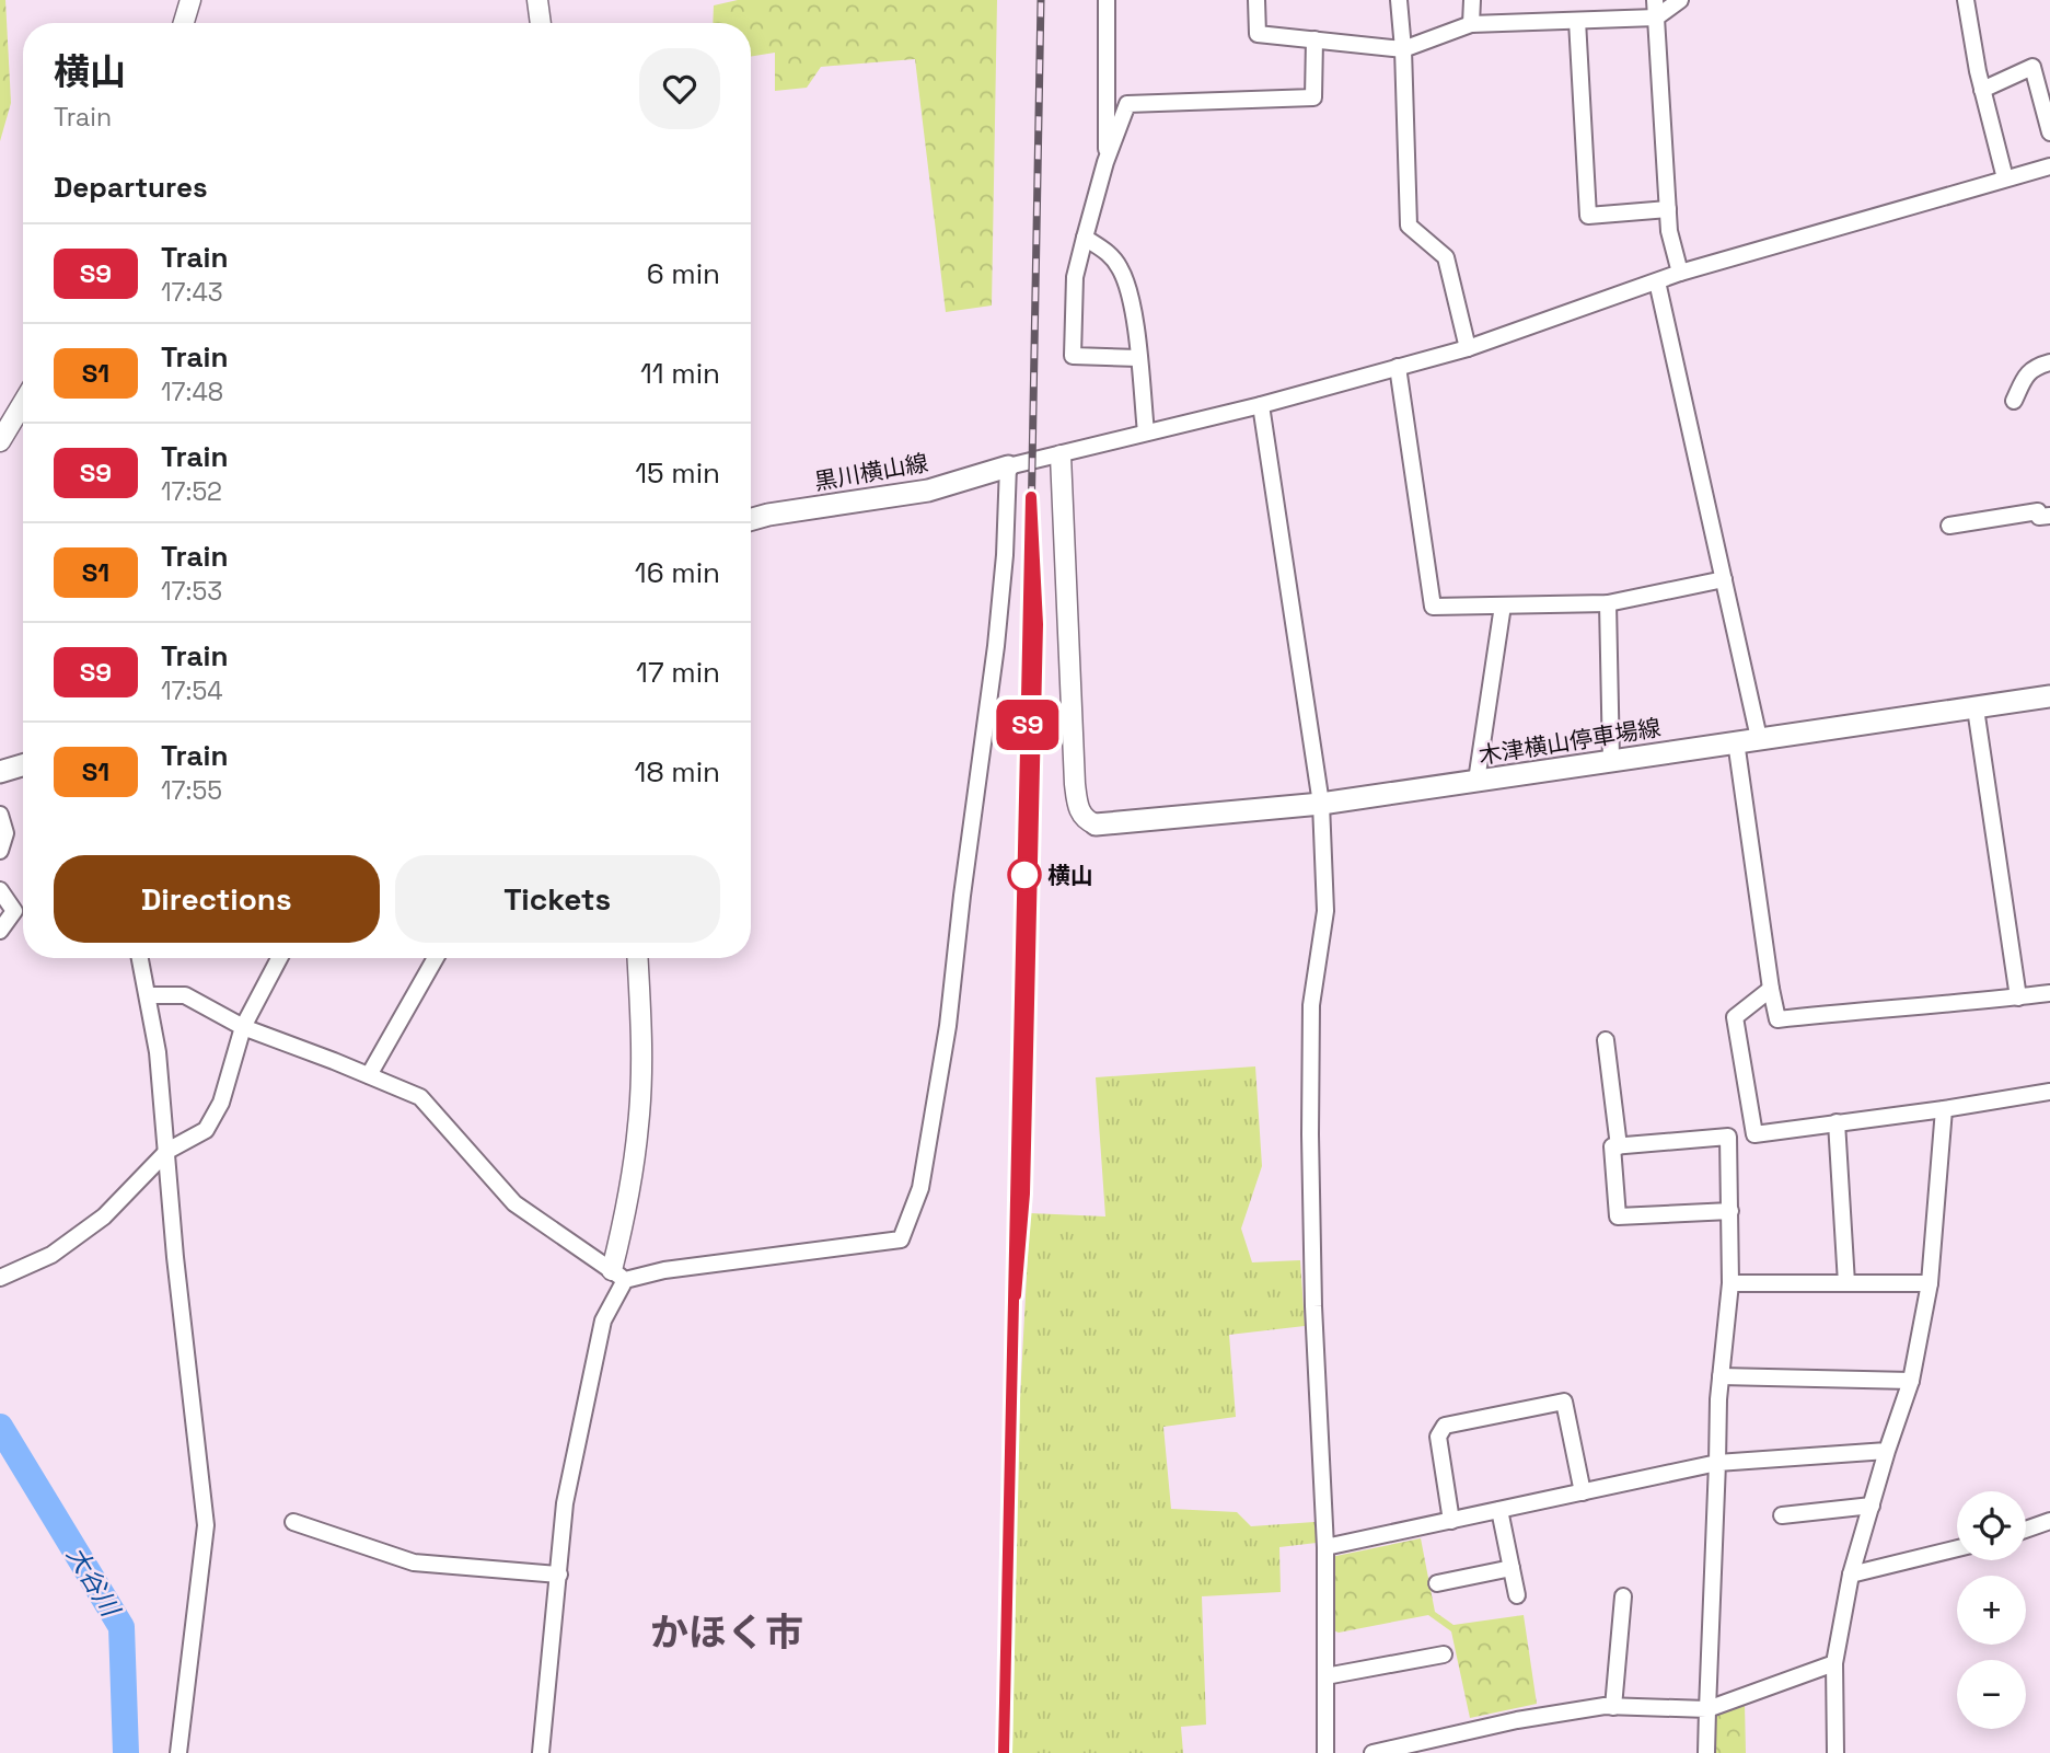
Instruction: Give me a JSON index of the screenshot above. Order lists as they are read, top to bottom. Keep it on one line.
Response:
{"streets":{"main road":["黒川横山線","木津横山停車場線"]},"districts":["かほく市"],"water":["大谷川"],"places":["横山"],"page":{"on_map":"S9","heading":[["横山","Train"],"Departures"],"list":[{"mark":"S9","name":"Train","note":"17:43","value":"6 min"},{"mark":"S1","name":"Train","note":"17:48","value":"11 min"},{"mark":"S9","name":"Train","note":"17:52","value":"15 min"},{"mark":"S1","name":"Train","note":"17:53","value":"16 min"},{"mark":"S9","name":"Train","note":"17:54","value":"17 min"},{"mark":"S1","name":"Train","note":"17:55","value":"18 min"}],"buttons":["Directions","Tickets"],"map_buttons":["+","−"]}}
